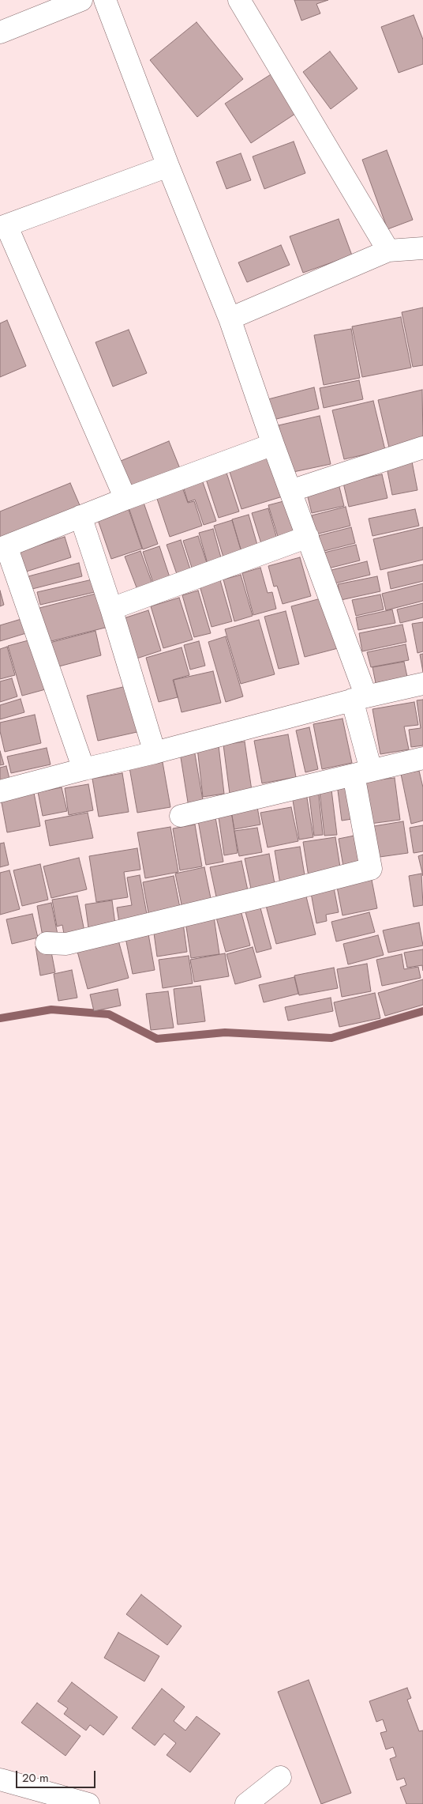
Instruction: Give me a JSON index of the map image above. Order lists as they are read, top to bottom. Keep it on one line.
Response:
{"scale_bar":"20 m"}
